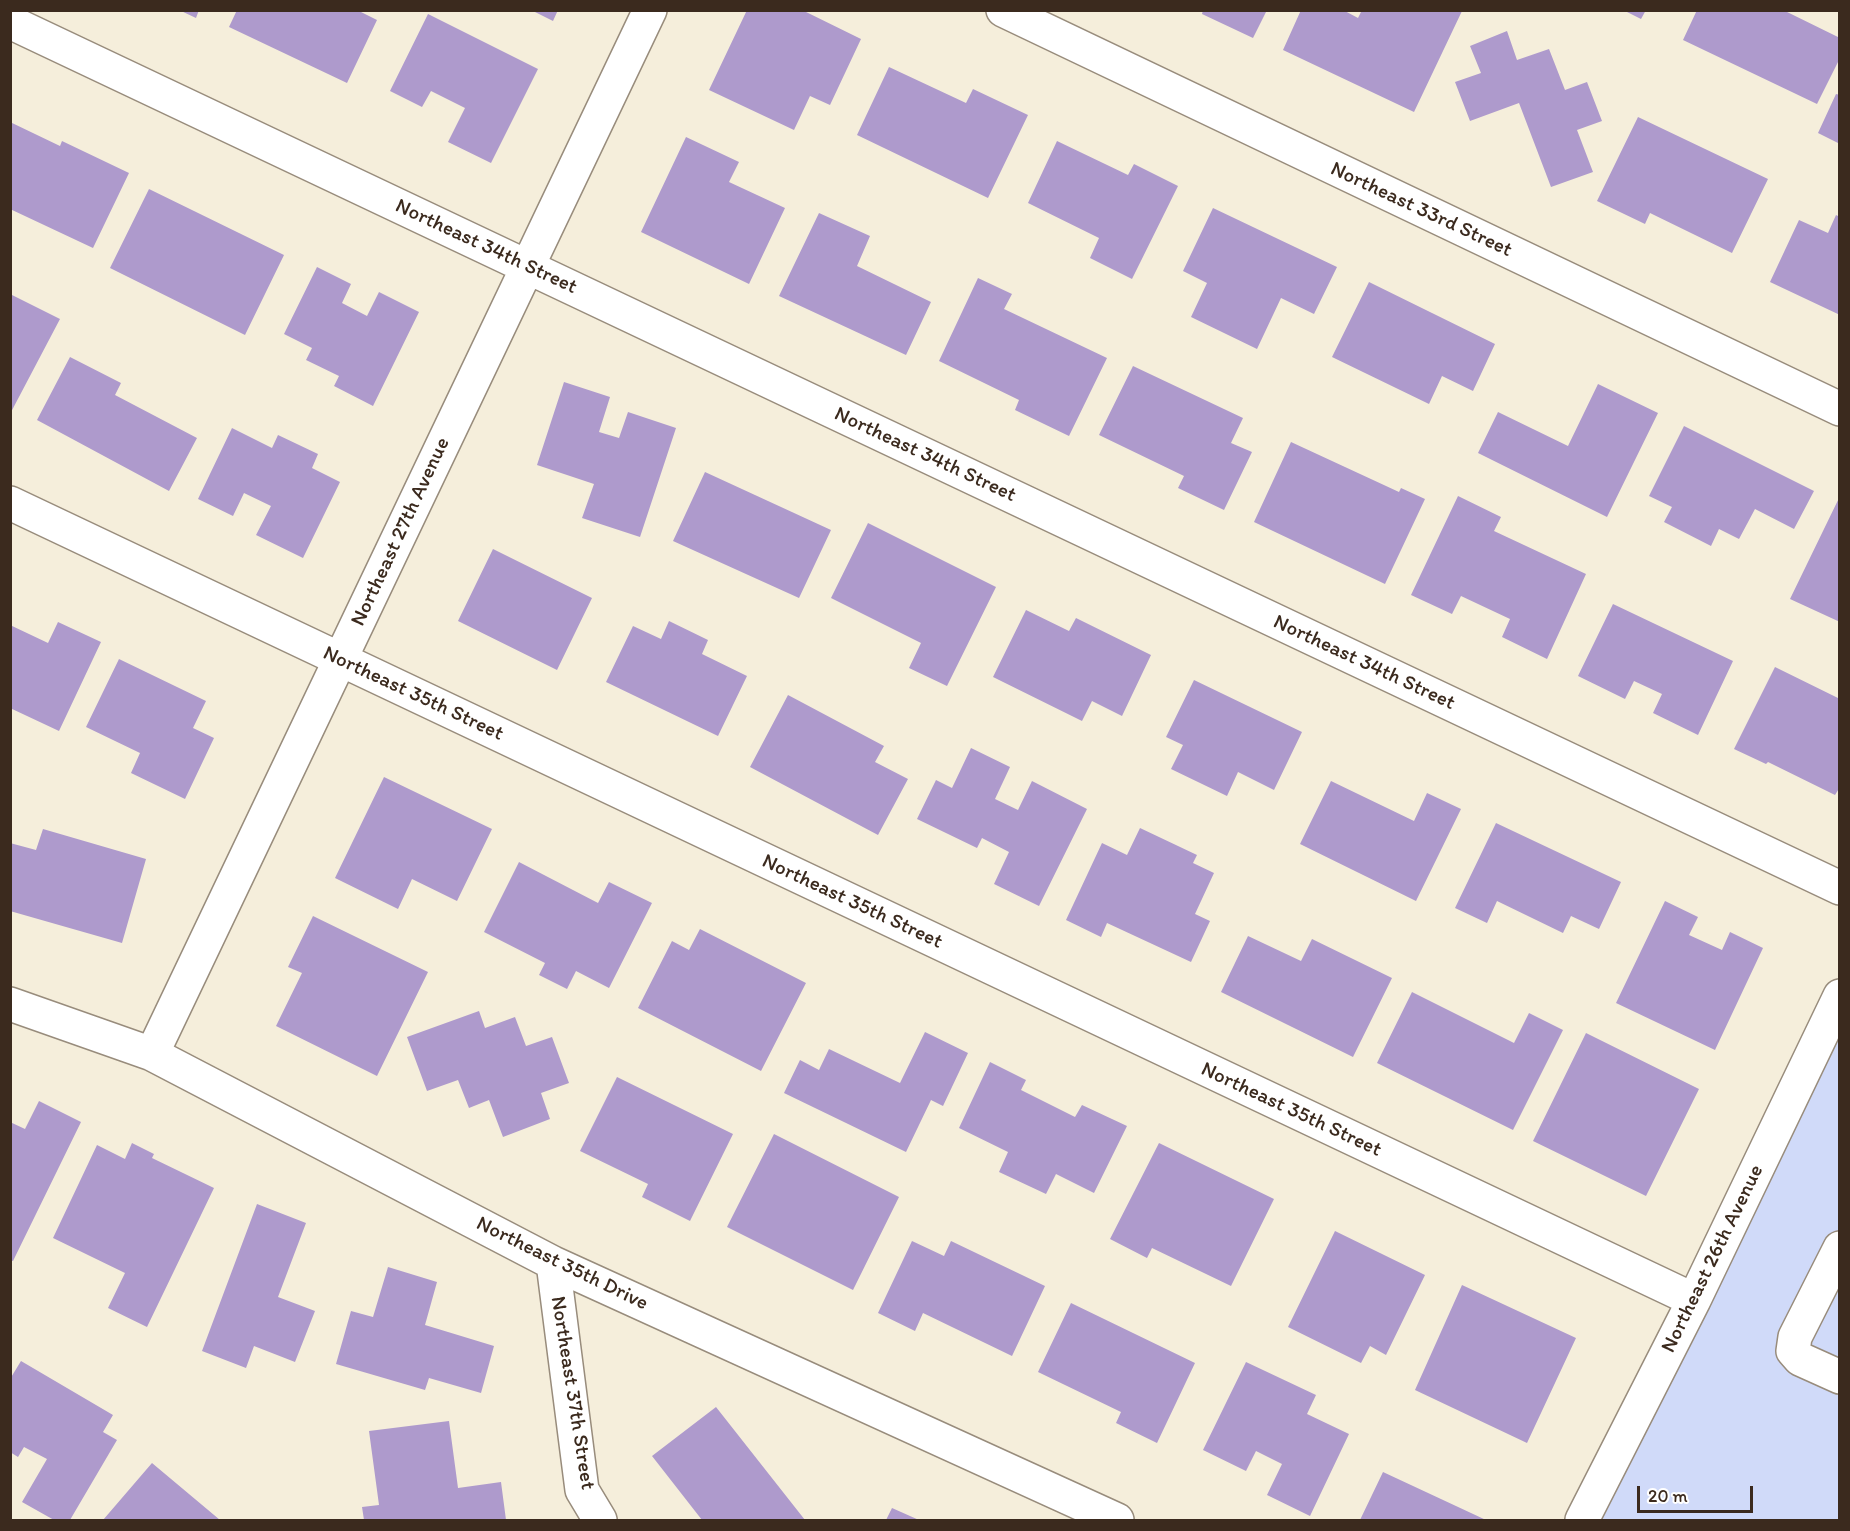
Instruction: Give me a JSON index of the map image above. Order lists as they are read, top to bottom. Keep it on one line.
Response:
{"streets":{"street":["Northeast 33rd Street","Northeast 34th Street","Northeast 27th Avenue","Northeast 35th Street","Northeast 26th Avenue","Northeast 35th Drive","Northeast 37th Street"]},"crossings":[["Northeast 34th Street","Northeast 27th Avenue"],["Northeast 27th Avenue","Northeast 35th Street"],["Northeast 27th Avenue","Northeast 35th Drive"],["Northeast 35th Street","Northeast 26th Avenue"],["Northeast 35th Drive","Northeast 37th Street"]],"scale_bar":"20 m"}
